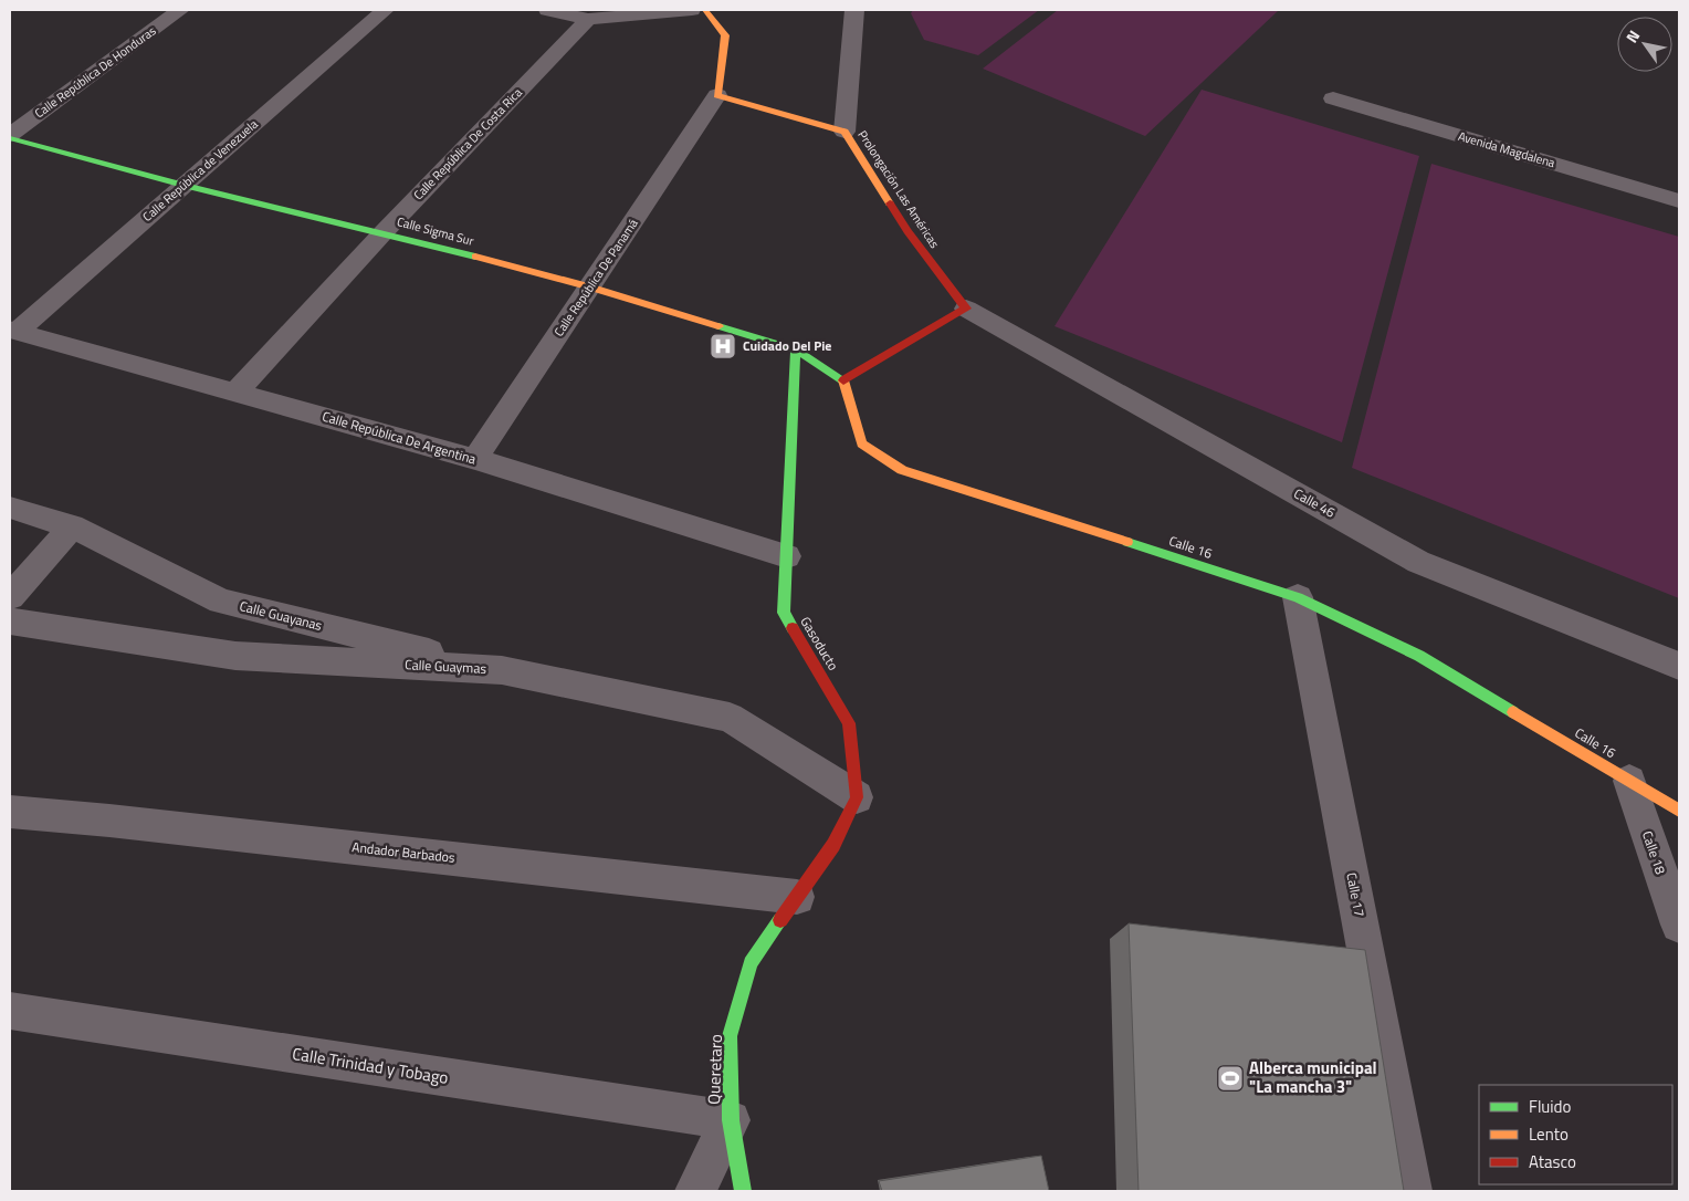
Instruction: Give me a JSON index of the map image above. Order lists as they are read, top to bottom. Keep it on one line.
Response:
{"streets":{"main road":["Prolongación Las Américas","Calle Sigma Sur","Calle 16","Gasoducto","Queretaro"],"street":["Calle República De Honduras","Calle República De Costa Rica","Avenida Magdalena","Calle República de Venezuela","Calle República De Panamá","Calle República De Argentina","Calle 46","Calle Guayanas","Calle Guaymas","Andador Barbados","Calle 18","Calle 17","Calle Trinidad y Tobago"]},"crossings":[["Calle República De Honduras","Calle Sigma Sur"],["Calle República De Costa Rica","Calle Sigma Sur"],["Calle República De Costa Rica","Calle República De Argentina"],["Calle República de Venezuela","Calle Sigma Sur"],["Calle República de Venezuela","Calle República De Argentina"],["Prolongación Las Américas","Calle República De Panamá"],["Prolongación Las Américas","Calle 46"],["Calle Sigma Sur","Calle República De Panamá"],["Calle Sigma Sur","Calle 16"],["Calle Sigma Sur","Gasoducto"],["Calle República De Panamá","Calle República De Argentina"],["Calle República De Argentina","Gasoducto"],["Calle 16","Calle 18"],["Calle 16","Calle 17"],["Calle Guayanas","Calle Guaymas"],["Gasoducto","Calle Guaymas"],["Andador Barbados","Queretaro"],["Calle Trinidad y Tobago","Queretaro"]],"places":{"hospital":["Cuidado Del Pie"],"sports":["Alberca municipal \"La mancha 3\""]},"legend":["Fluido","Lento","Atasco"],"north":"top left"}
